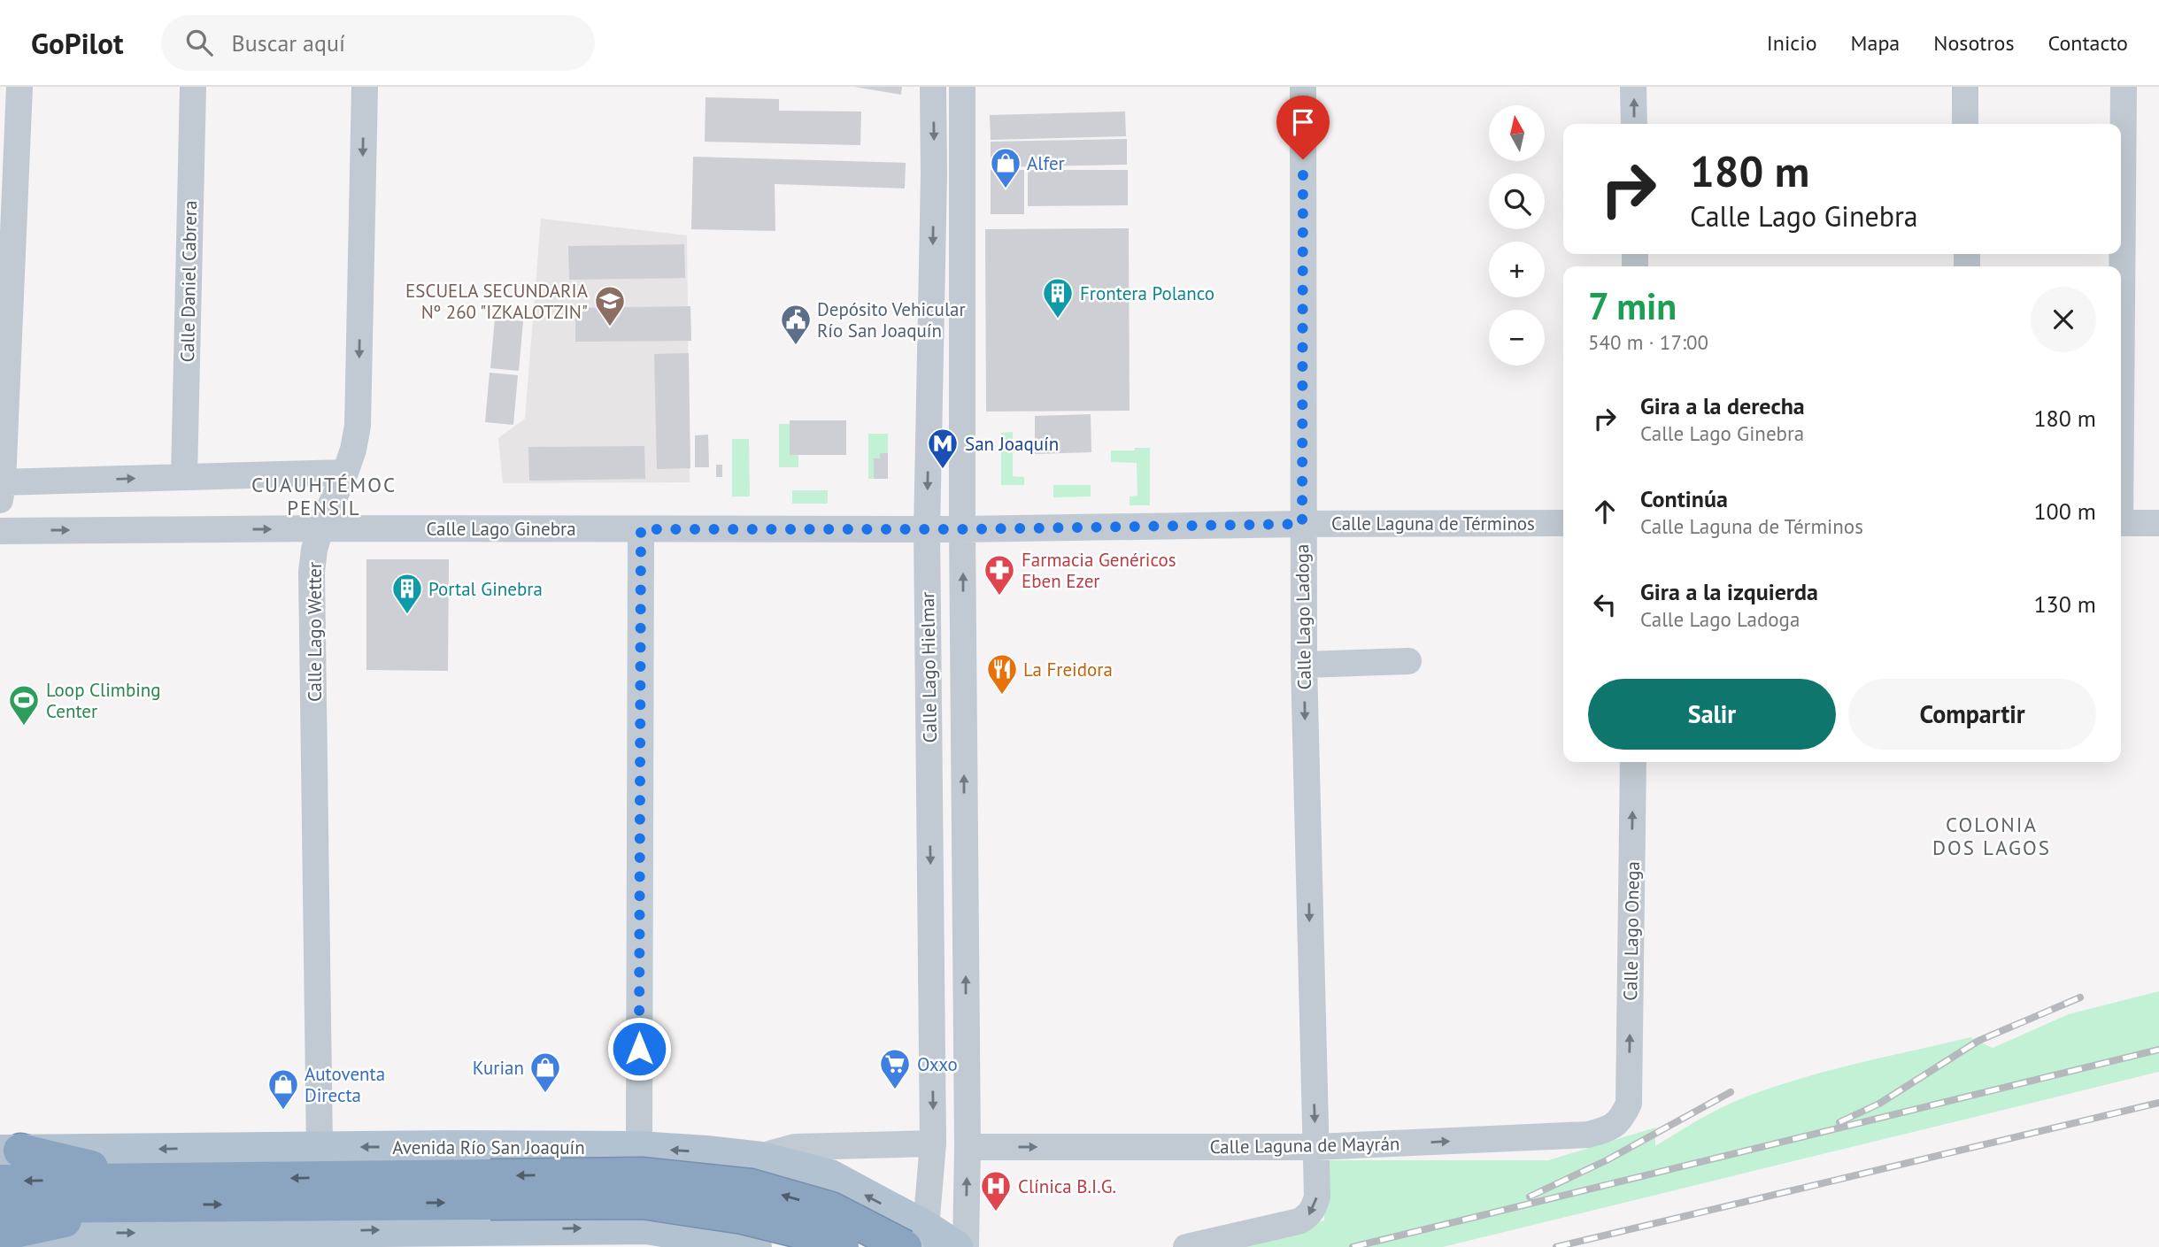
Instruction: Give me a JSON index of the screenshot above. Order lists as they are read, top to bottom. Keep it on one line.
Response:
{"streets":{"highway":["Avenida Río San Joaquín"],"street":["Calle Daniel Cabrera","Calle Laguna de Términos","Calle Lago Ginebra","Calle Lago Ladoga","Calle Lago Wetter","Calle Lago Hielmar","Calle Lago Onega","Calle Laguna de Mayrán"]},"crossings":[["Calle Laguna de Términos","Calle Lago Ginebra"],["Calle Laguna de Términos","Calle Lago Ladoga"],["Calle Laguna de Términos","Calle Lago Hielmar"],["Calle Lago Ginebra","Calle Lago Wetter"],["Calle Lago Ginebra","Calle Lago Hielmar"],["Calle Lago Ladoga","Calle Laguna de Mayrán"],["Calle Lago Wetter","Avenida Río San Joaquín"],["Calle Lago Hielmar","Calle Laguna de Mayrán"],["Calle Lago Hielmar","Avenida Río San Joaquín"],["Calle Lago Onega","Calle Laguna de Mayrán"]],"one_way":["Calle Lago Ladoga","Calle Lago Wetter","Calle Lago Onega","Calle Laguna de Mayrán"],"districts":["CUAUHTÉMOC PENSIL","COLONIA DOS LAGOS"],"places":{"shop":["Alfer","Kurian","Autoventa Directa"],"building":["Frontera Polanco","Portal Ginebra"],"school or university":["ESCUELA SECUNDARIA Nº 260 \"IZKALOTZIN\""],"public building":["Depósito Vehicular Río San Joaquín"],"metro station":["San Joaquín"],"pharmacy":["Farmacia Genéricos Eben Ezer"],"restaurant":["La Freidora"],"sports":["Loop Climbing Center"],"supermarket":["Oxxo"],"hospital":["Clínica B.I.G."]},"north":"top","page":{"header":"GoPilot","search":"Buscar aquí","nav":["Inicio","Mapa","Nosotros","Contacto"],"map_buttons":["+","−"],"turn":["180 m","Calle Lago Ginebra"],"heading":["7 min","540 m · 17:00"],"list":[{"name":"Gira a la derecha","note":"Calle Lago Ginebra","value":"180 m"},{"name":"Continúa","note":"Calle Laguna de Términos","value":"100 m"},{"name":"Gira a la izquierda","note":"Calle Lago Ladoga","value":"130 m"}],"buttons":["Salir","Compartir"]}}
